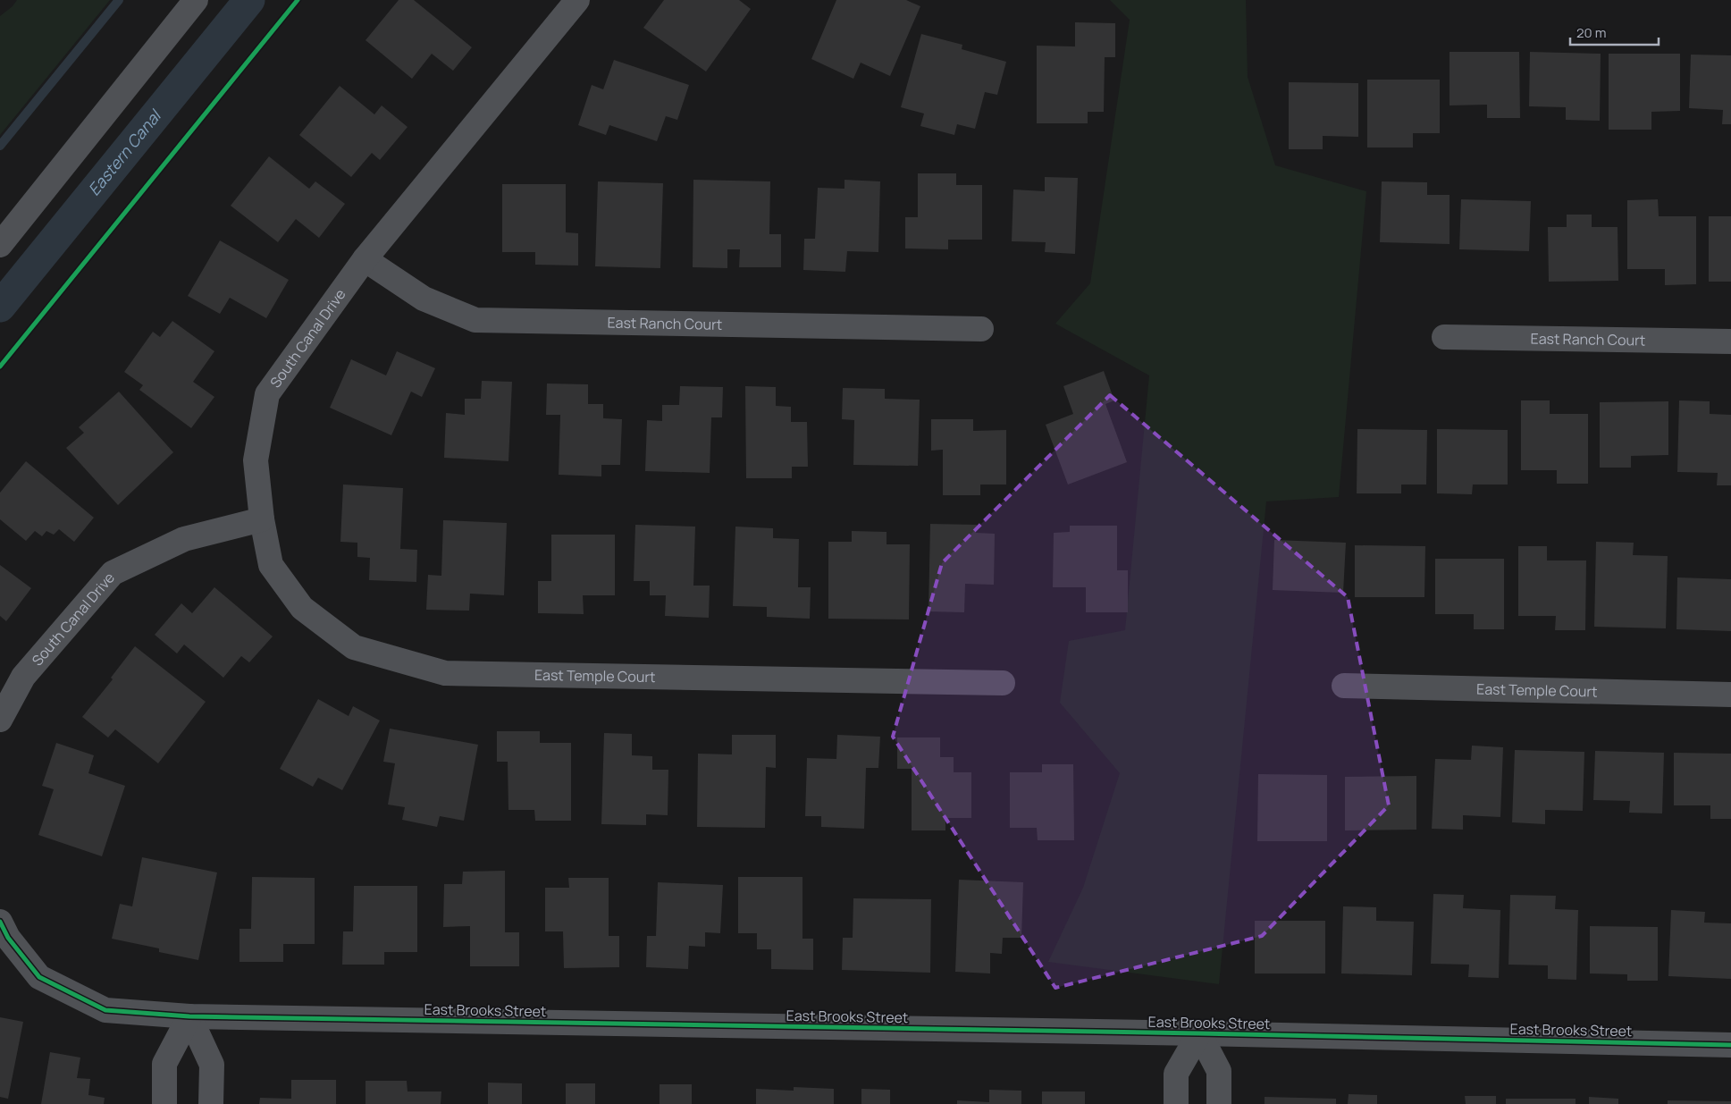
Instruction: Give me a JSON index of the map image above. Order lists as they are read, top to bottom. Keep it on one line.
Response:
{"streets":{"street":["East Ranch Court","South Canal Drive","East Temple Court","East Brooks Street"]},"crossings":[["East Ranch Court","South Canal Drive"],["South Canal Drive","East Temple Court"]],"water":["Eastern Canal"],"scale_bar":"20 m"}
